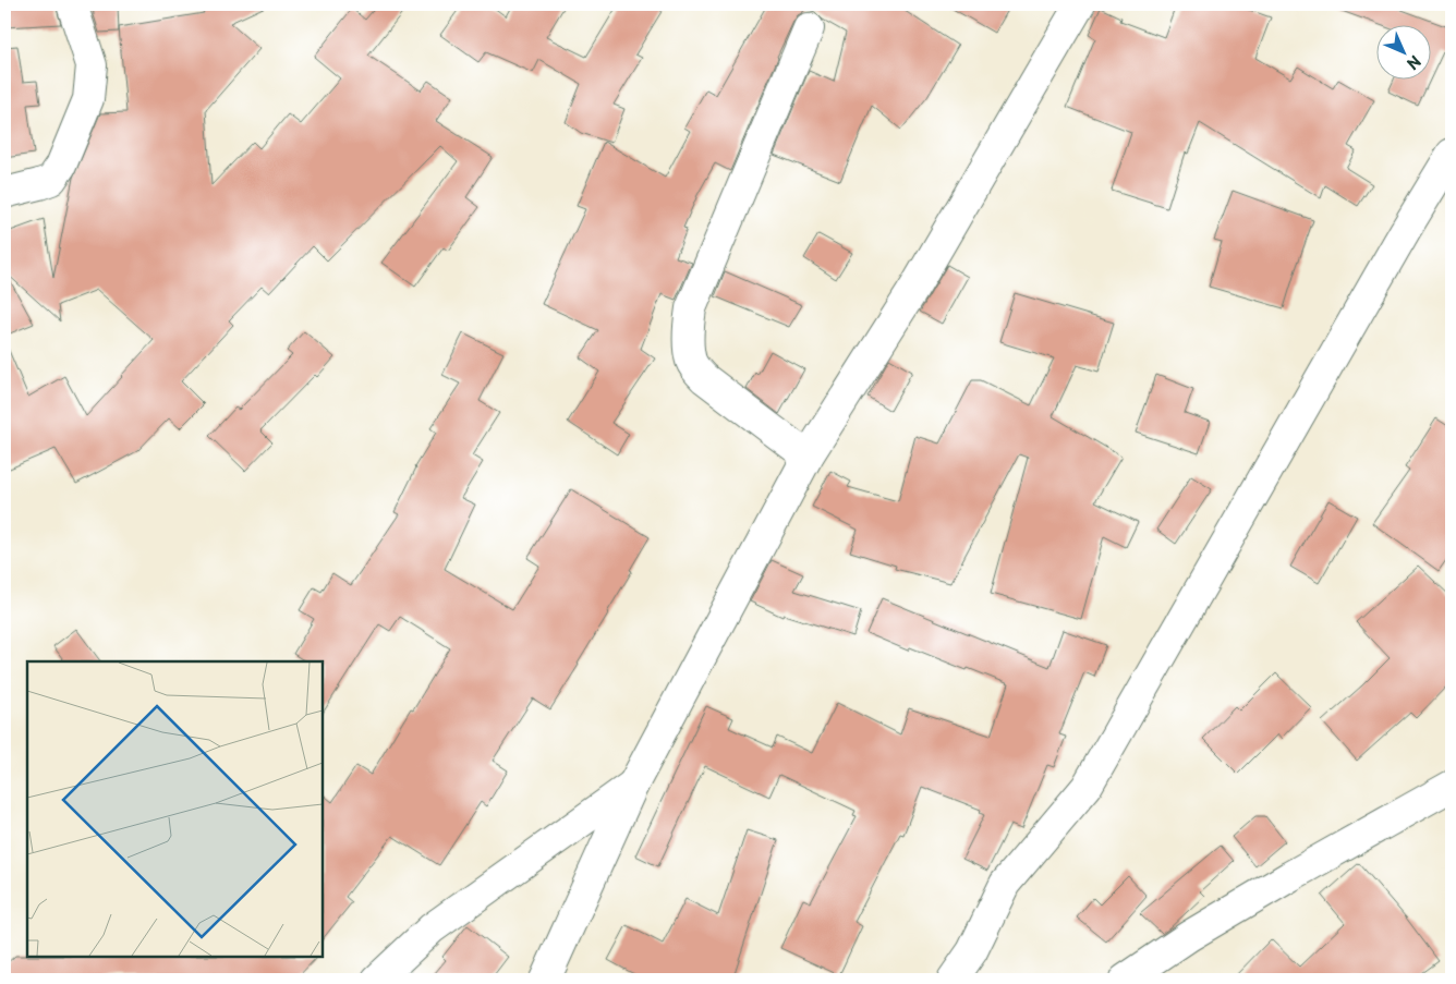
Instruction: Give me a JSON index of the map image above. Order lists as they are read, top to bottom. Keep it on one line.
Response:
{"north":"bottom right"}
